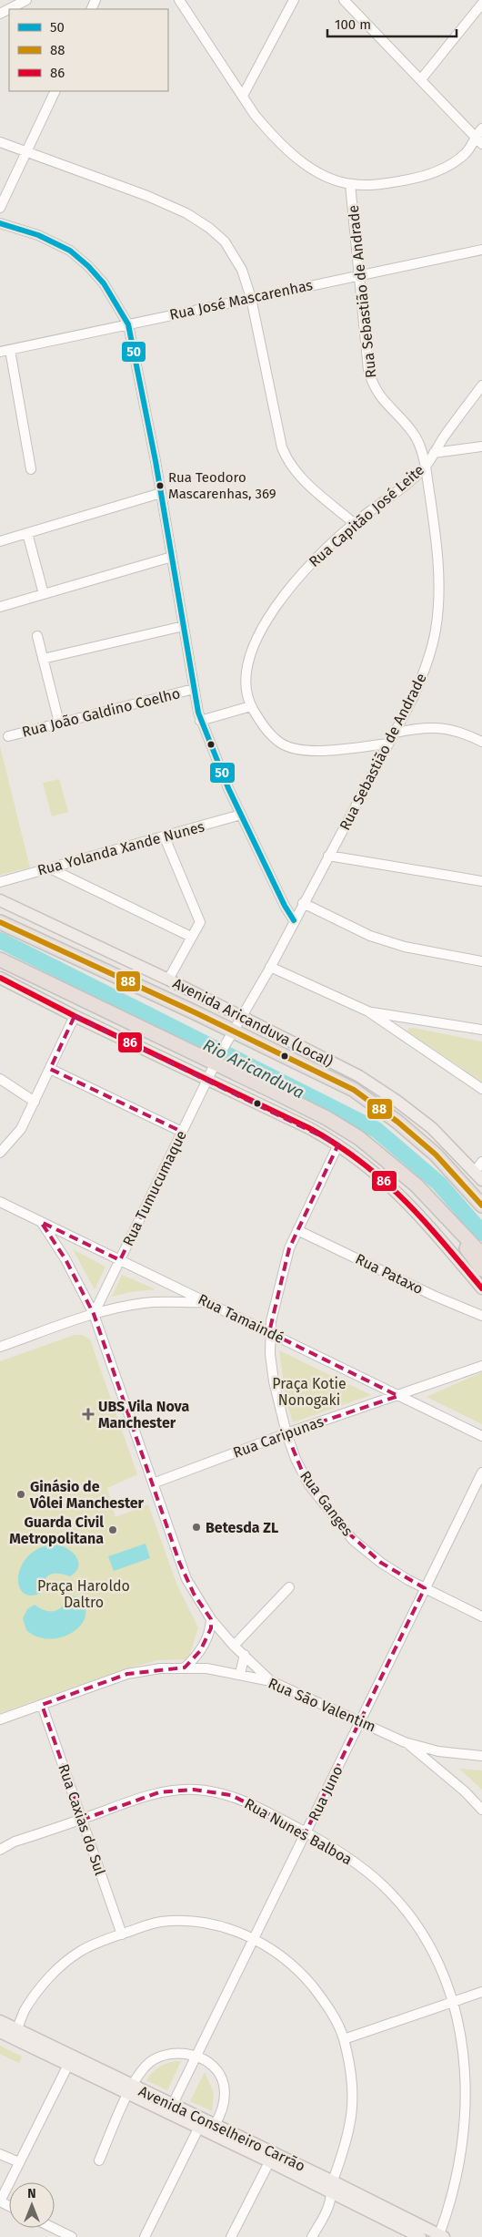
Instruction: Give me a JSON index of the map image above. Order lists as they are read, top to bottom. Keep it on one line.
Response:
{"streets":{"main road":["Avenida Aricanduva (Local)","Avenida Conselheiro Carrão"],"street":["Rua Sebastião de Andrade","Rua José Mascarenhas","Rua Capitão José Leite","Rua João Galdino Coelho","Rua Yolanda Xande Nunes","Rua Tumucumaque","Rua Pataxo","Rua Tamaindé","Rua Caripunas","Rua Ganges","Rua São Valentim","Rua Juno","Rua Caxias do Sul","Rua Nunes Balboa"]},"crossings":[["Rua Sebastião de Andrade","Rua José Mascarenhas"],["Rua Sebastião de Andrade","Rua Capitão José Leite"],["Rua Sebastião de Andrade","Avenida Aricanduva (Local)"],["Rua Sebastião de Andrade","Rua Tumucumaque"],["Rua Tumucumaque","Rua Tamaindé"],["Rua Pataxo","Rua Ganges"],["Rua Tamaindé","Rua Caripunas"],["Rua Tamaindé","Rua Ganges"],["Rua Caripunas","Rua Ganges"],["Rua Ganges","Rua Juno"],["Rua São Valentim","Rua Juno"],["Rua São Valentim","Rua Caxias do Sul"],["Rua Juno","Rua Nunes Balboa"],["Rua Juno","Avenida Conselheiro Carrão"],["Rua Caxias do Sul","Rua Nunes Balboa"],["Rua Nunes Balboa","Avenida Conselheiro Carrão"]],"water":["Rio Aricanduva"],"parks":["Praça Kotie Nonogaki","Praça Haroldo Daltro"],"places":{"other":["Rua Teodoro Mascarenhas, 369","Ginásio de Vôlei Manchester","Betesda ZL","Guarda Civil Metropolitana"],"health":["UBS Vila Nova Manchester"]},"lines":["transit line 50","transit line 88","transit line 86"],"legend":["50","88","86"],"scale_bar":"100 m","north":"top"}
